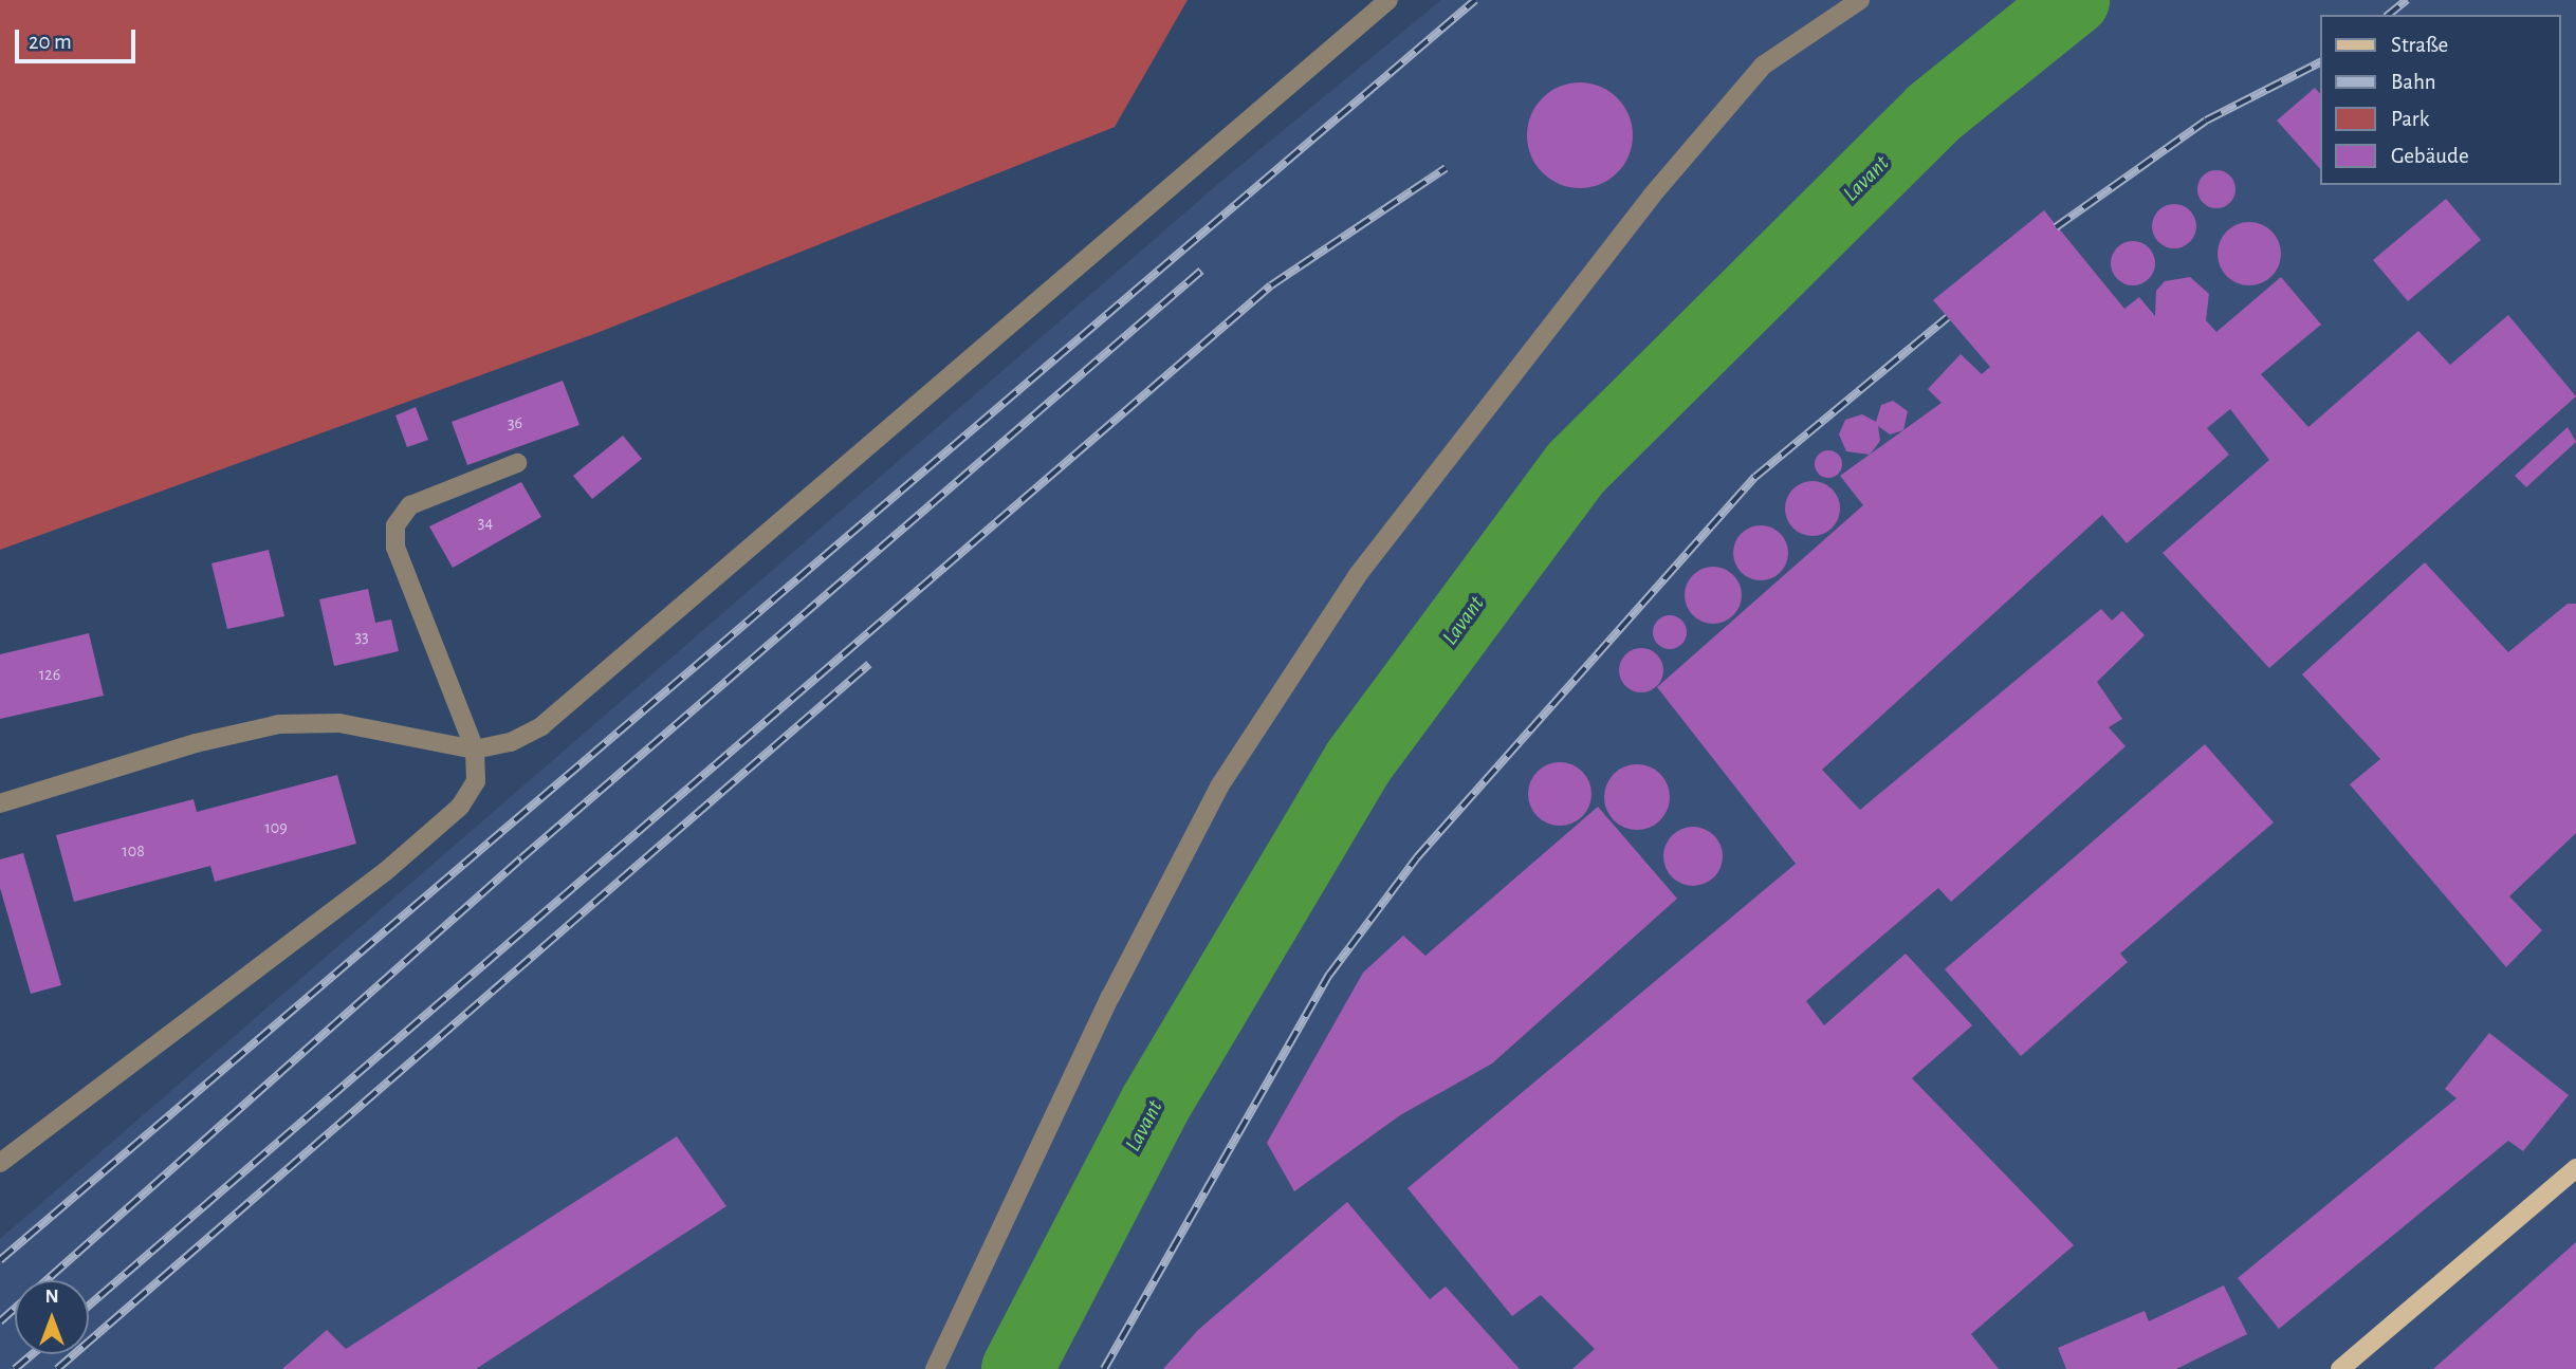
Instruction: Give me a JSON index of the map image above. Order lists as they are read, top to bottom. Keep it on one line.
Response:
{"water":["Lavant"],"house_numbers":["36","34","33","126","109","108"],"legend":["Straße","Bahn","Park","Gebäude"],"scale_bar":"20 m","north":"top"}
